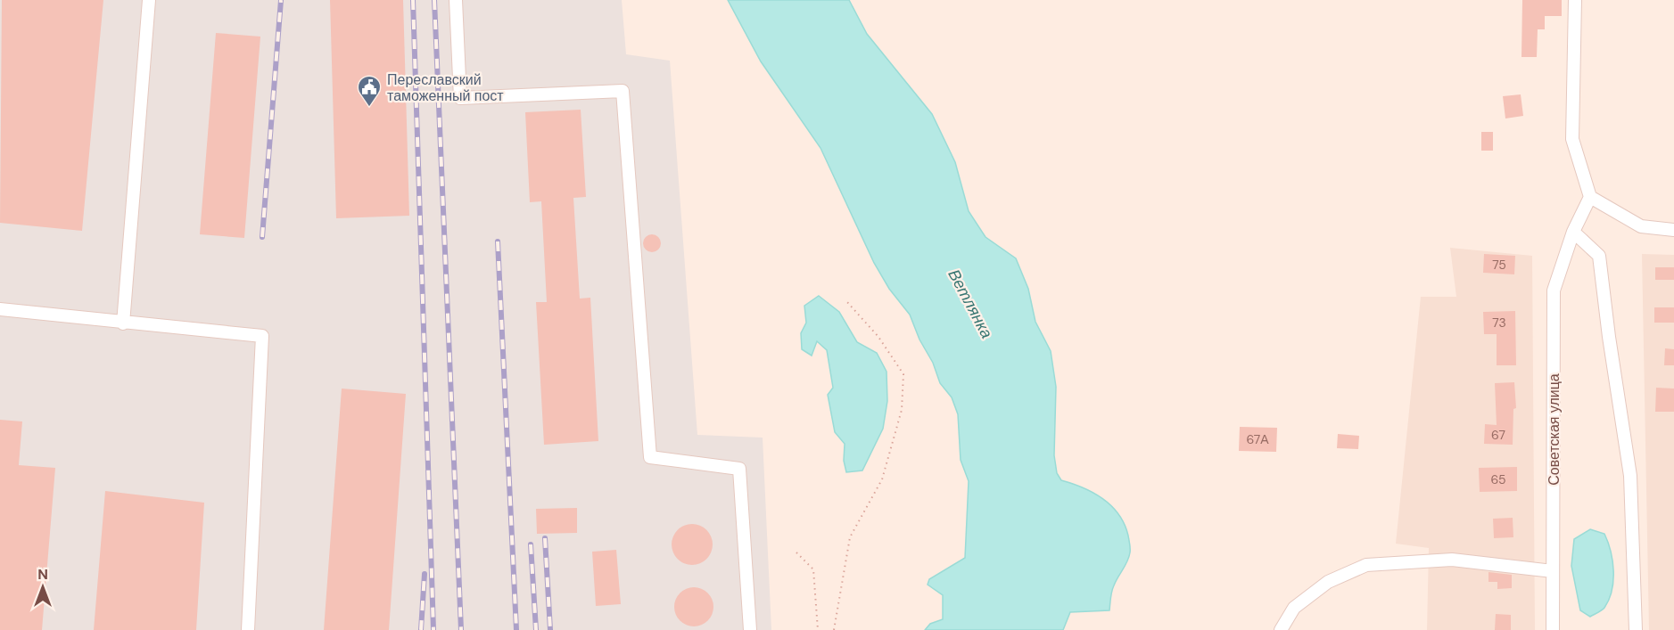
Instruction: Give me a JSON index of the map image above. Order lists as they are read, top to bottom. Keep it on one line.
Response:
{"streets":{"street":["Советская улица"]},"water":["Ветлянка"],"places":{"public building":["Переславский таможенный пост"]},"house_numbers":["75","73","67","67А","65"],"north":"top"}
